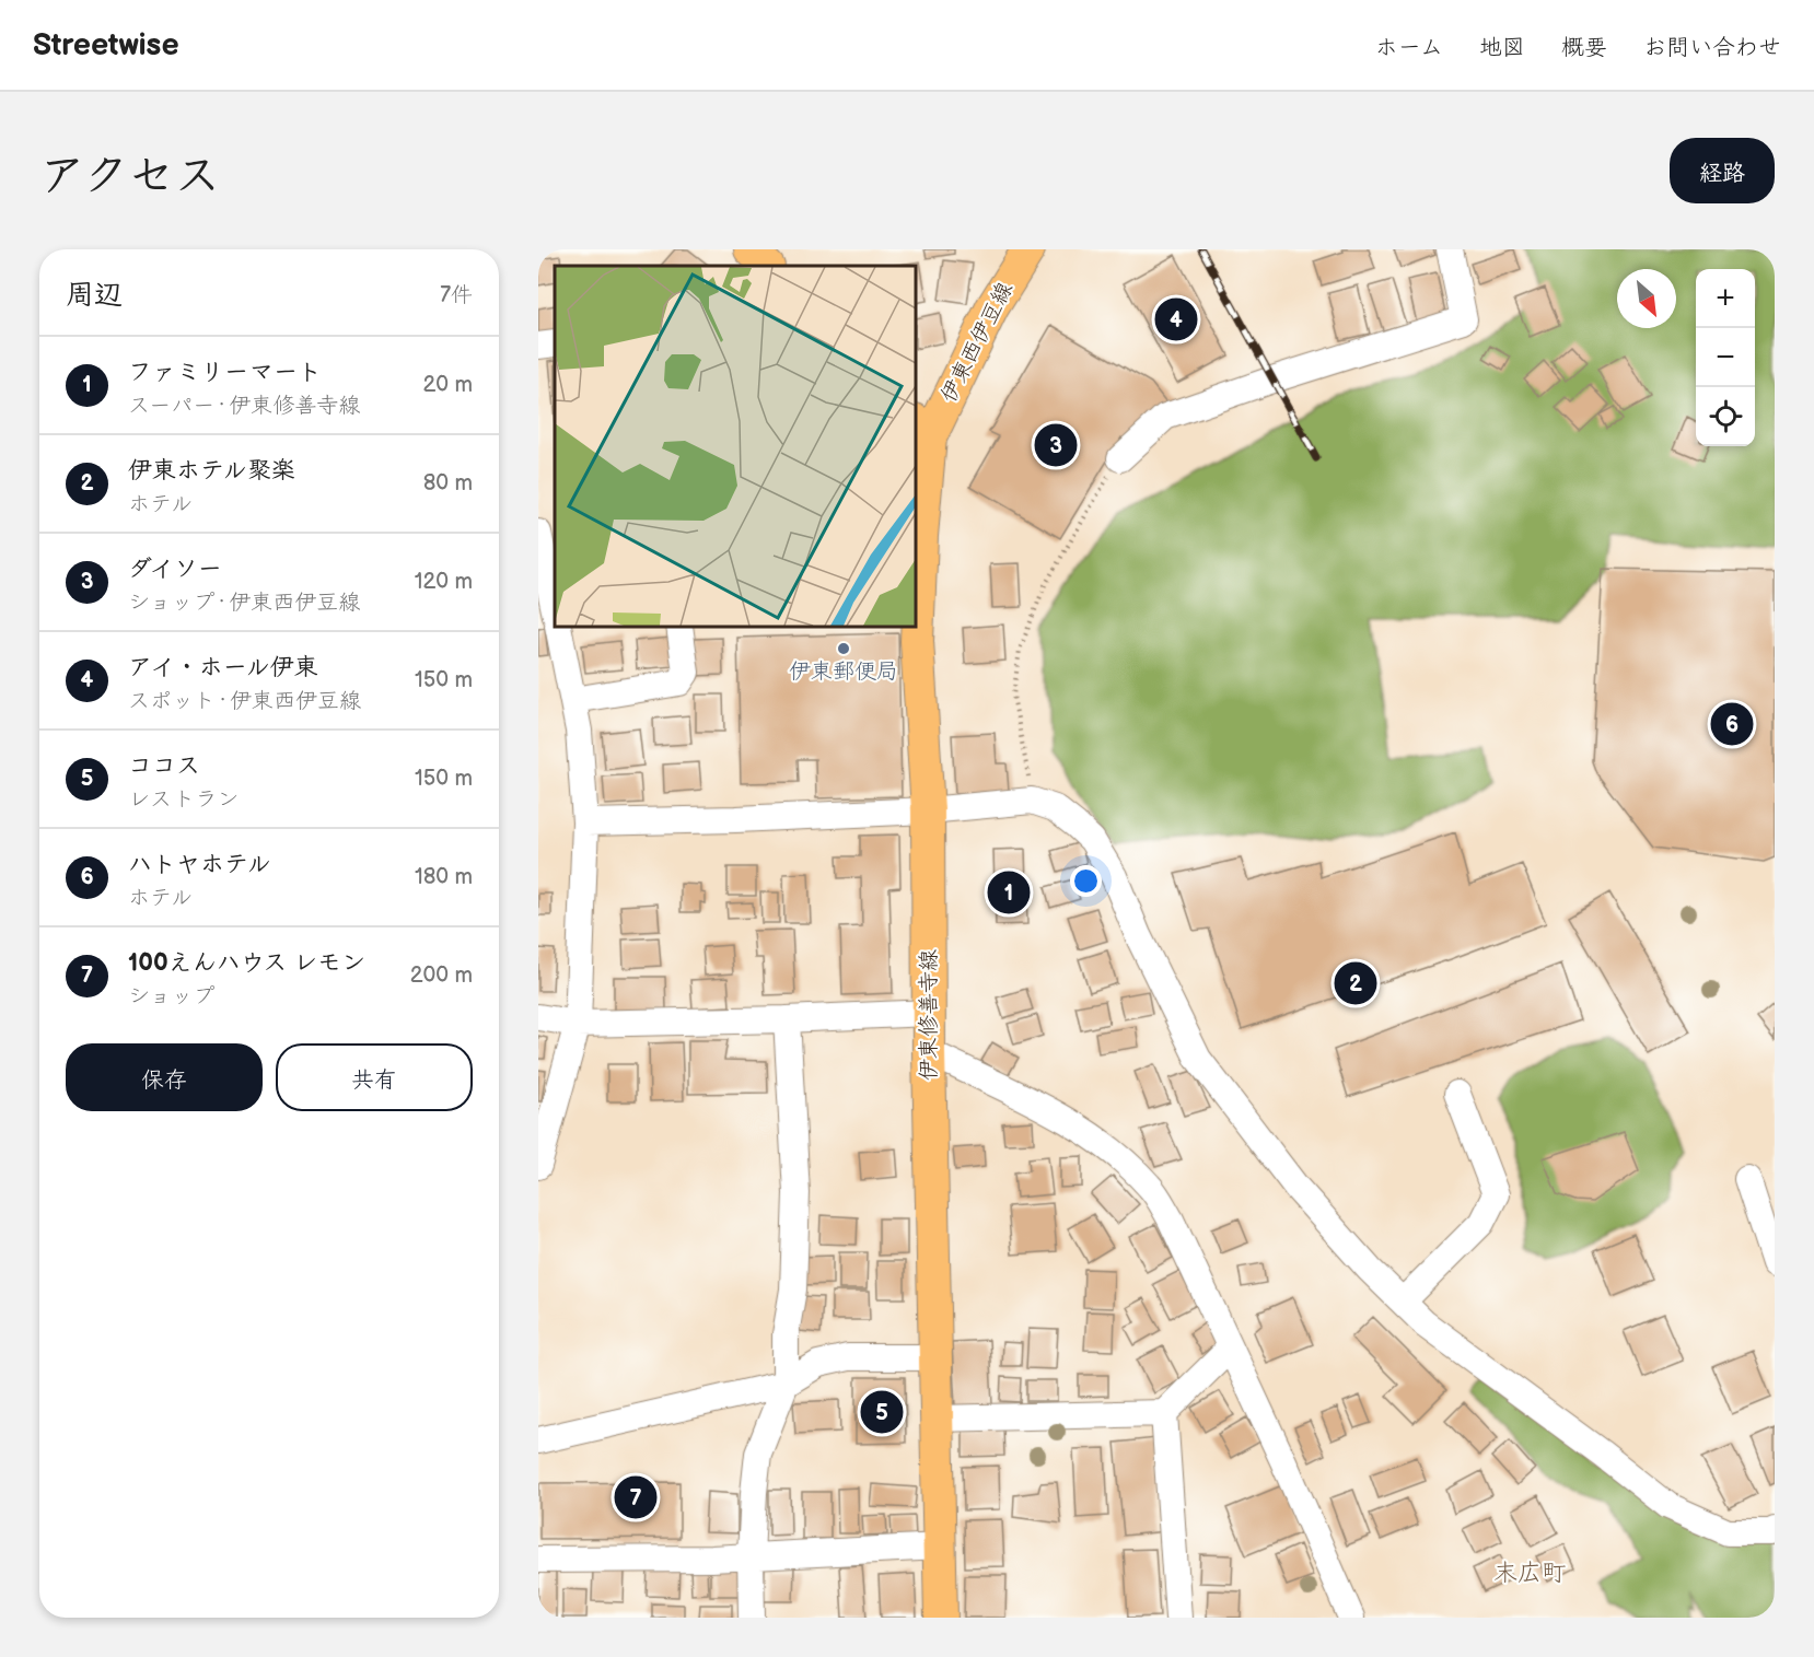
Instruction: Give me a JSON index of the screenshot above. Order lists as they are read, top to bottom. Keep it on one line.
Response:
{"streets":{"main road":["伊東西伊豆線","伊東修善寺線"]},"crossings":[["伊東西伊豆線","伊東修善寺線"]],"districts":["末広町"],"places":["伊東郵便局"],"north":"bottom right","page":{"header":"Streetwise","nav":["ホーム","地図","概要","お問い合わせ"],"title":"アクセス","buttons":["経路",["保存","共有"]],"heading":["周辺","7件"],"map_buttons":["+","−"],"pins":["4","3","6","1","2","5","7"],"list":[{"mark":"1","name":"ファミリーマート","note":"スーパー · 伊東修善寺線","value":"20 m"},{"mark":"2","name":"伊東ホテル聚楽","note":"ホテル","value":"80 m"},{"mark":"3","name":"ダイソー","note":"ショップ · 伊東西伊豆線","value":"120 m"},{"mark":"4","name":"アイ・ホール伊東","note":"スポット · 伊東西伊豆線","value":"150 m"},{"mark":"5","name":"ココス","note":"レストラン","value":"150 m"},{"mark":"6","name":"ハトヤホテル","note":"ホテル","value":"180 m"},{"mark":"7","name":"100えんハウス レモン","note":"ショップ","value":"200 m"}]}}
